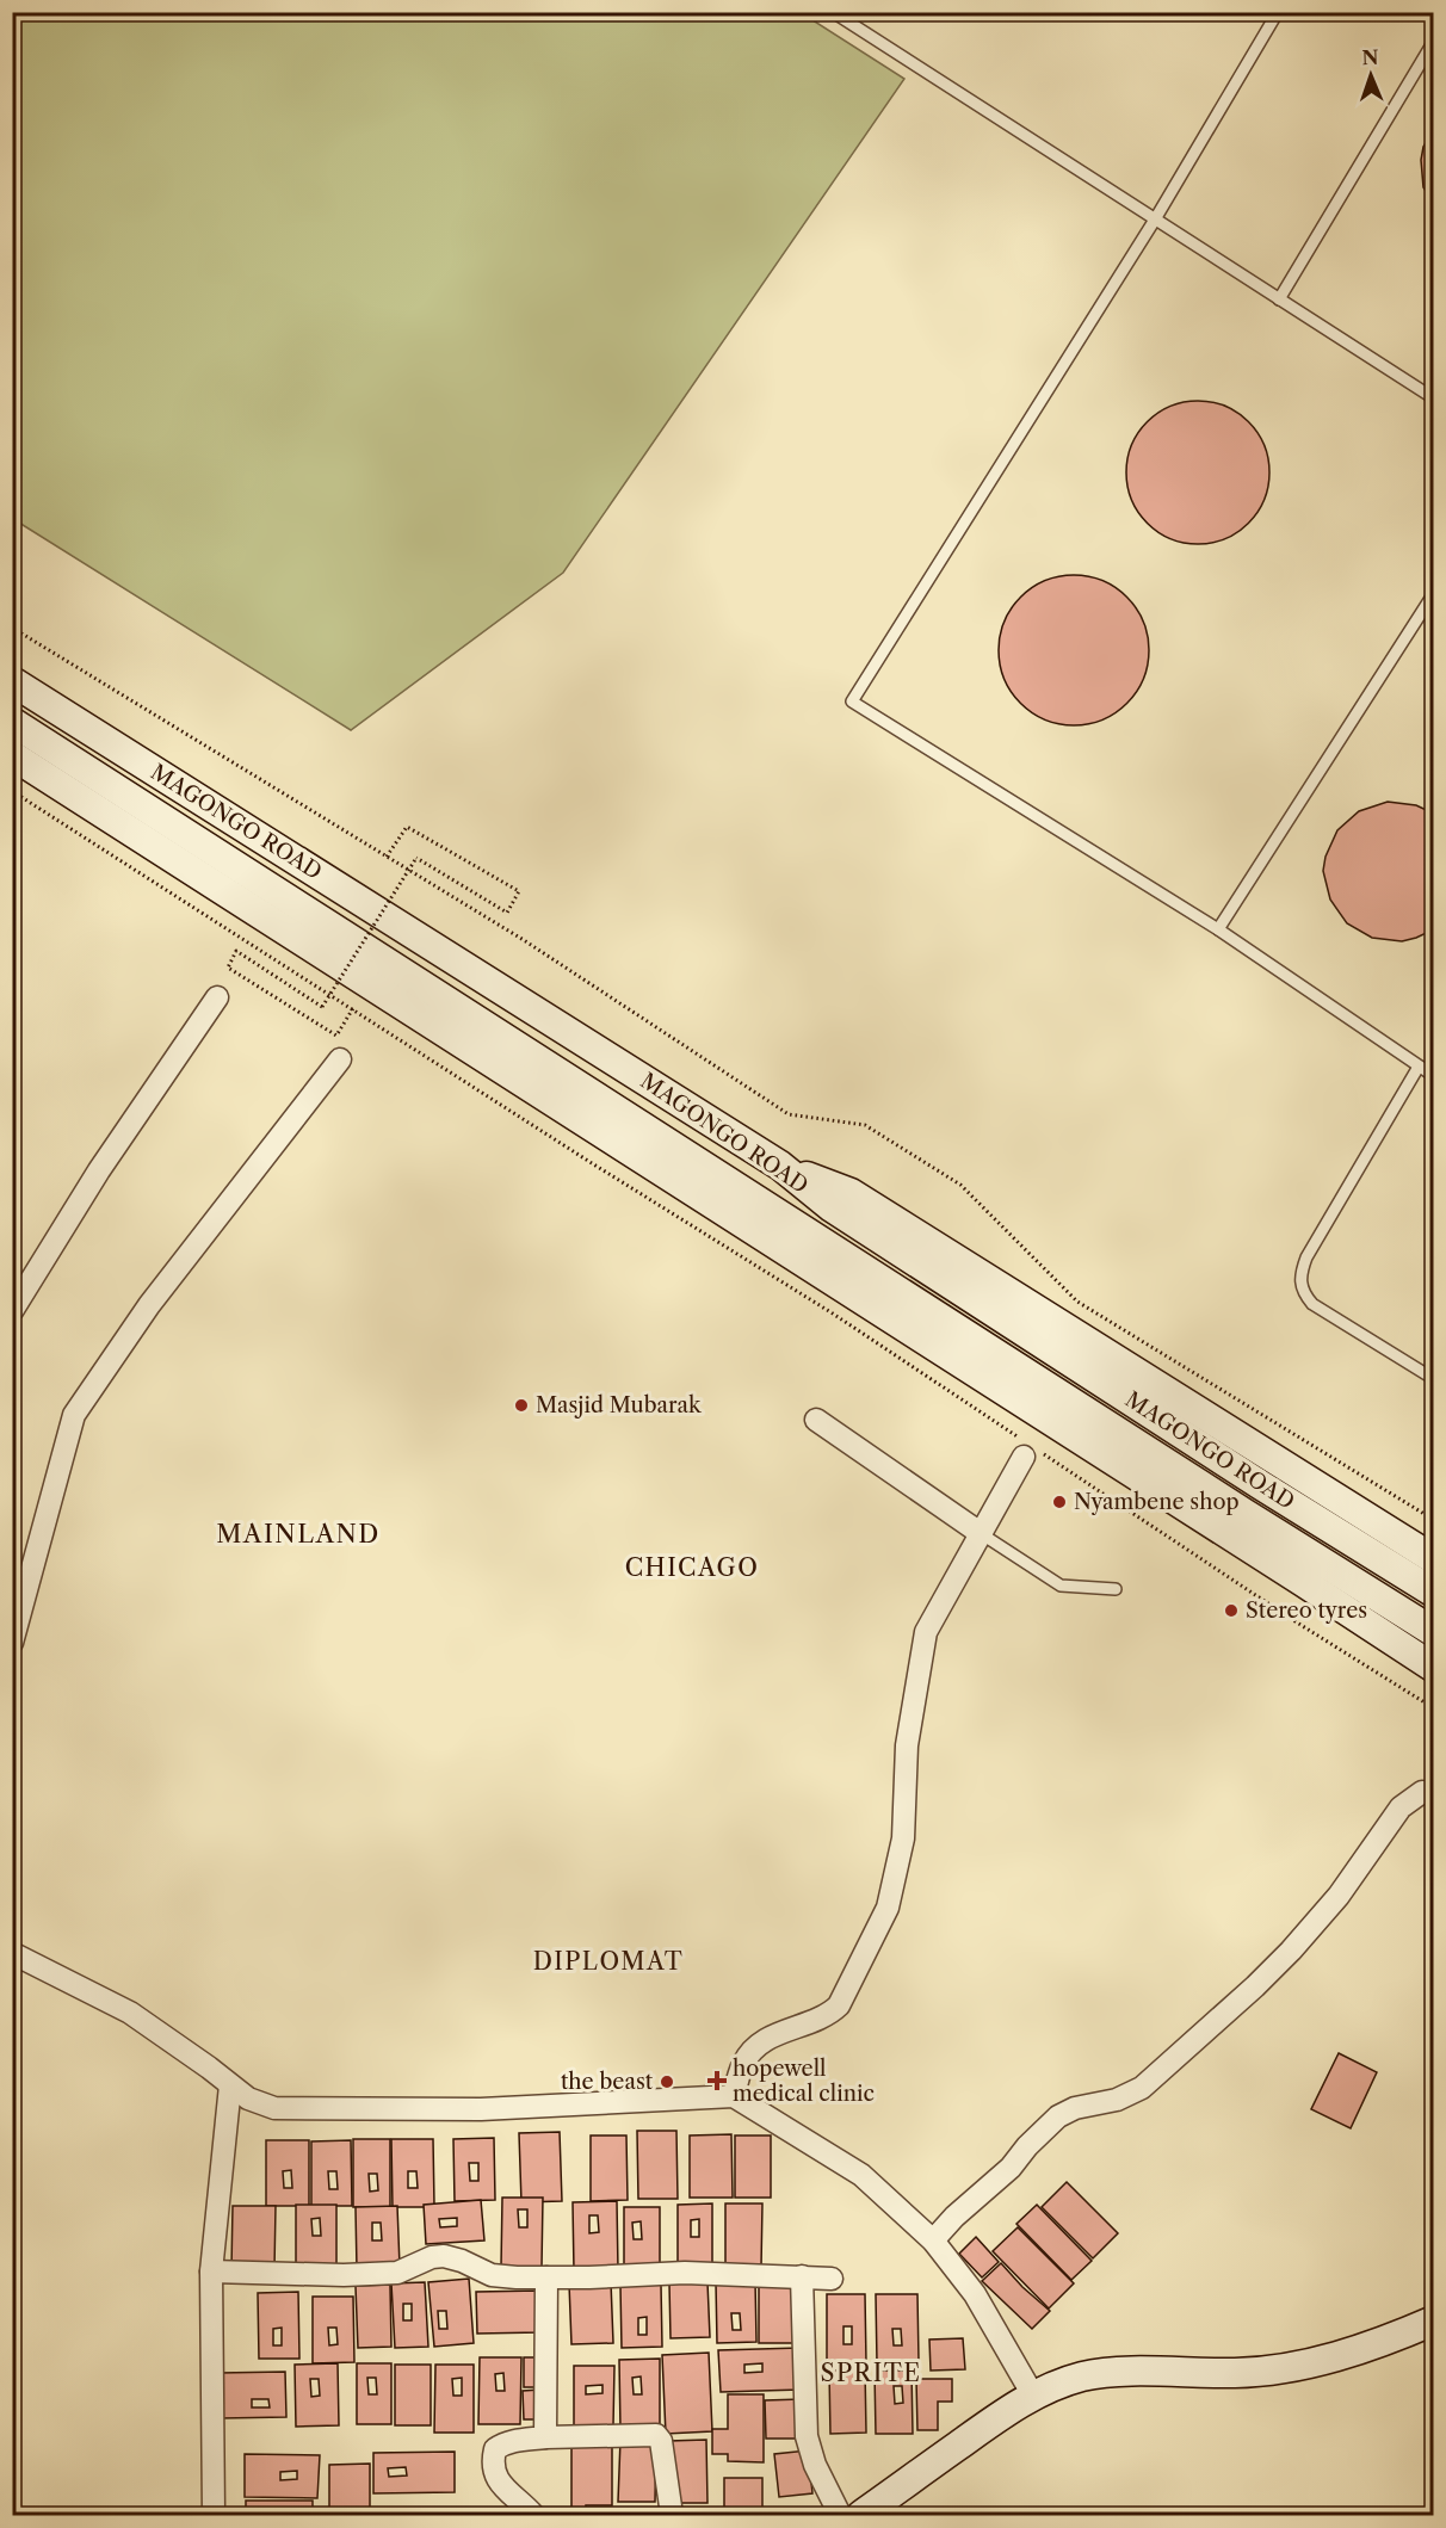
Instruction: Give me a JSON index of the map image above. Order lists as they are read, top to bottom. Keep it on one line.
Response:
{"streets":{"main road":["MAGONGO ROAD"]},"districts":["MAINLAND","CHICAGO","DIPLOMAT","SPRITE"],"places":{"other":["Masjid Mubarak","Nyambene shop","Stereo tyres","the beast"],"health":["hopewell medical clinic"]},"north":"top"}
